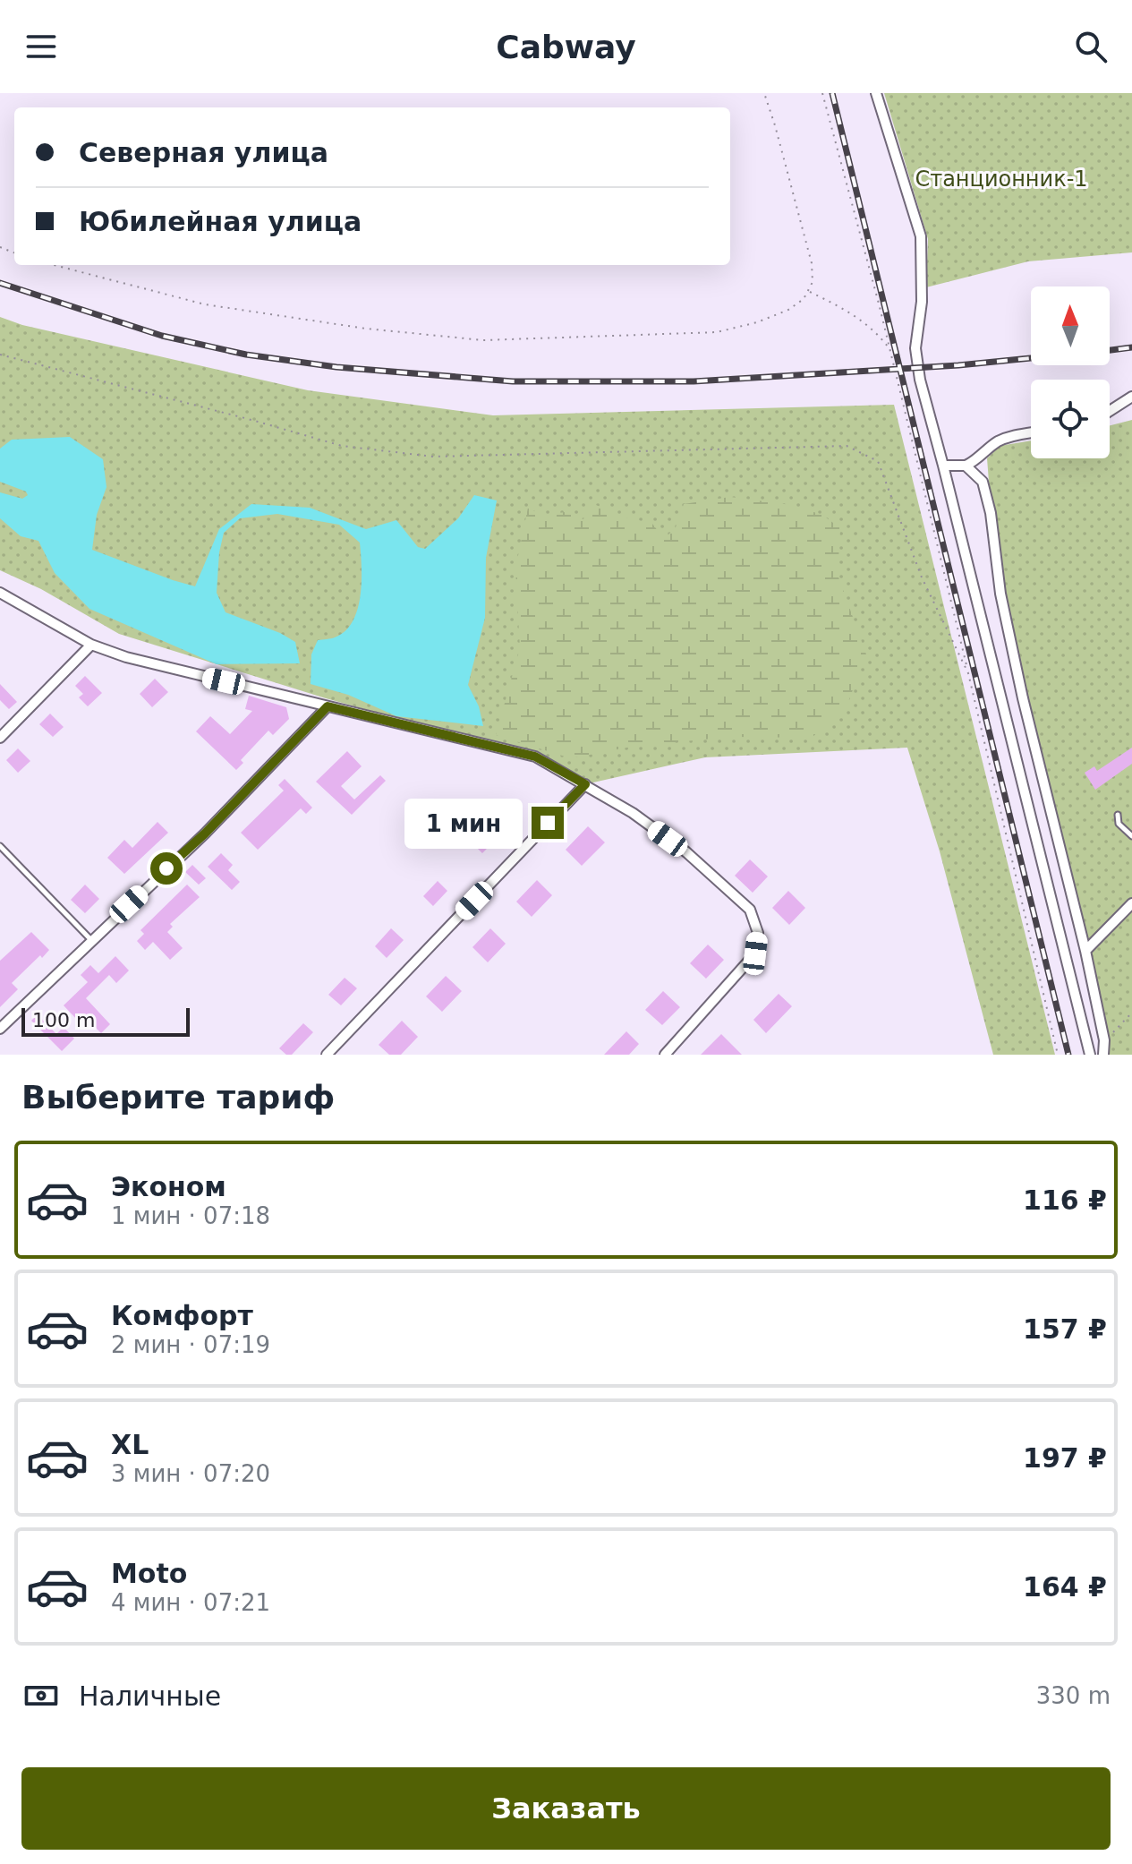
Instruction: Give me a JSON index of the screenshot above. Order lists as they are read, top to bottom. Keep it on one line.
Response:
{"parks":["Станционник-1"],"scale_bar":"100 m","north":"top","page":{"header":"Cabway","banner":["Северная улица","Юбилейная улица"],"bubble":"1 мин","scale":"100 m","heading":"Выберите тариф","list":[{"name":"Эконом","note":"1 мин · 07:18","value":"116 ₽"},{"name":"Комфорт","note":"2 мин · 07:19","value":"157 ₽"},{"name":"XL","note":"3 мин · 07:20","value":"197 ₽"},{"name":"Moto","note":"4 мин · 07:21","value":"164 ₽"}],"pay":["Наличные","330 m"],"buttons":"Заказать"}}
